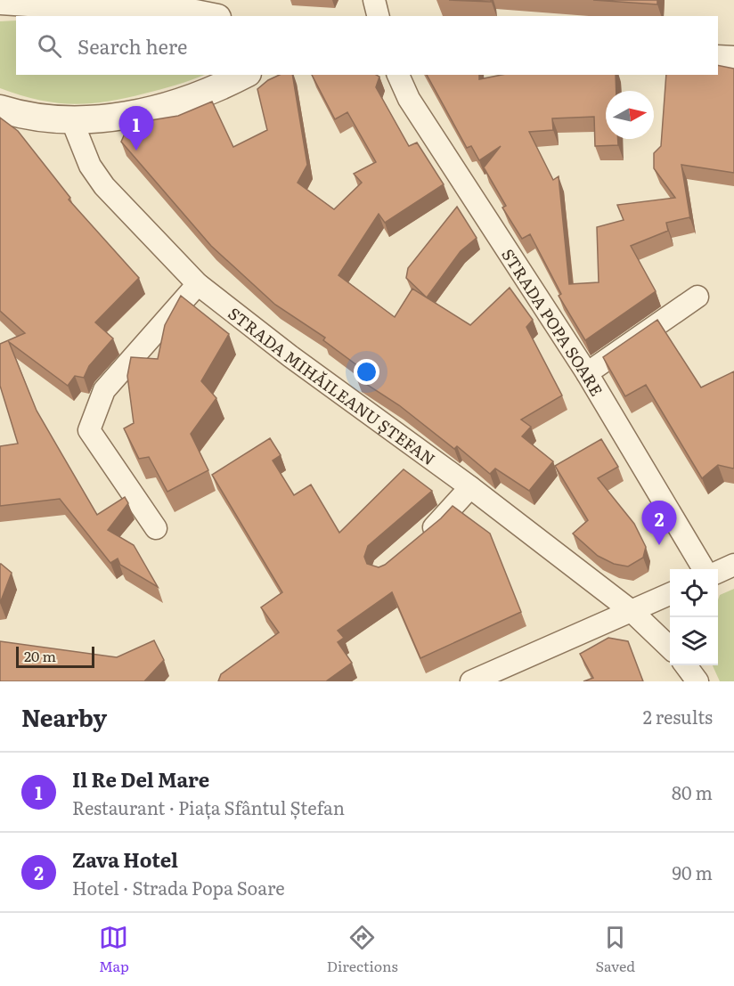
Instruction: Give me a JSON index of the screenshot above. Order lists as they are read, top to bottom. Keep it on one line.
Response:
{"streets":{"street":["STRADA POPA SOARE","STRADA MIHĂILEANU ȘTEFAN"]},"scale_bar":"20 m","north":"right","page":{"search":"Search here","pins":["1","2"],"scale":"20 m","heading":["Nearby","2 results"],"list":[{"mark":"1","name":"Il Re Del Mare","note":"Restaurant · Piața Sfântul Ștefan","value":"80 m"},{"mark":"2","name":"Zava Hotel","note":"Hotel · Strada Popa Soare","value":"90 m"}],"nav":["Map","Directions","Saved"]}}
